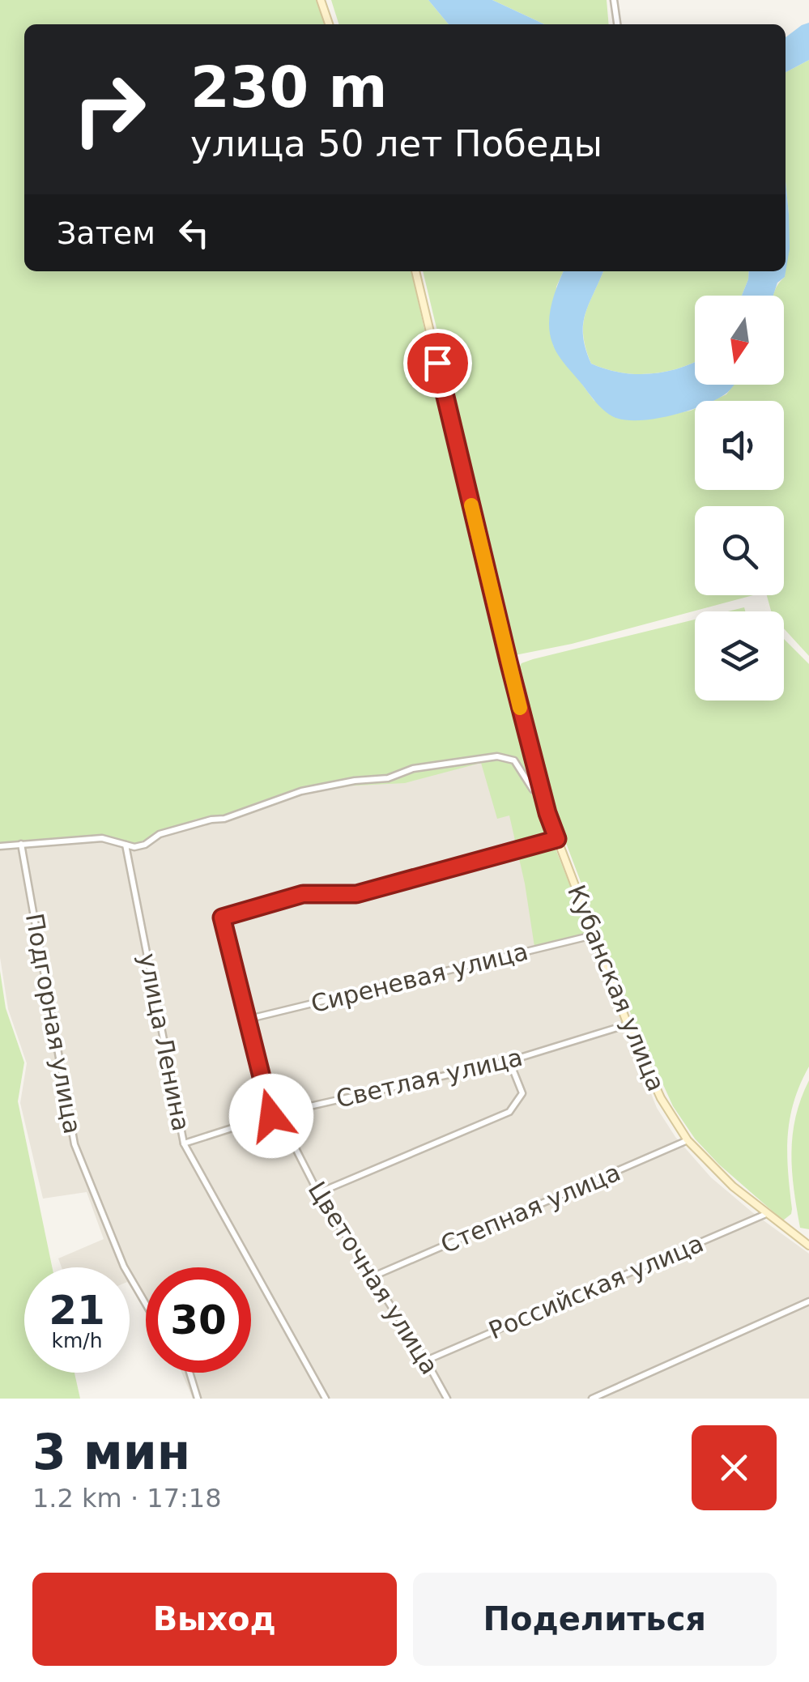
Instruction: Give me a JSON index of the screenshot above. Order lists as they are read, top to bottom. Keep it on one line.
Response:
{"streets":{"main road":["Кубанская улица"],"street":["Сиреневая улица","Подгорная улица","улица Ленина","Светлая улица","Степная улица","Цветочная улица","Российская улица"]},"crossings":[["Сиреневая улица","Кубанская улица"],["Сиреневая улица","Цветочная улица"],["Кубанская улица","Светлая улица"],["Кубанская улица","Степная улица"],["Кубанская улица","Цветочная улица"],["Кубанская улица","Российская улица"],["улица Ленина","Светлая улица"],["Светлая улица","Цветочная улица"],["Степная улица","Цветочная улица"],["Цветочная улица","Российская улица"]],"north":"bottom","page":{"turn":["230 m","улица 50 лет Победы"],"then":"Затем","speed":"21 km/h","limit":"30","heading":["3 мин","1.2 km · 17:18"],"buttons":["Выход","Поделиться"]}}
